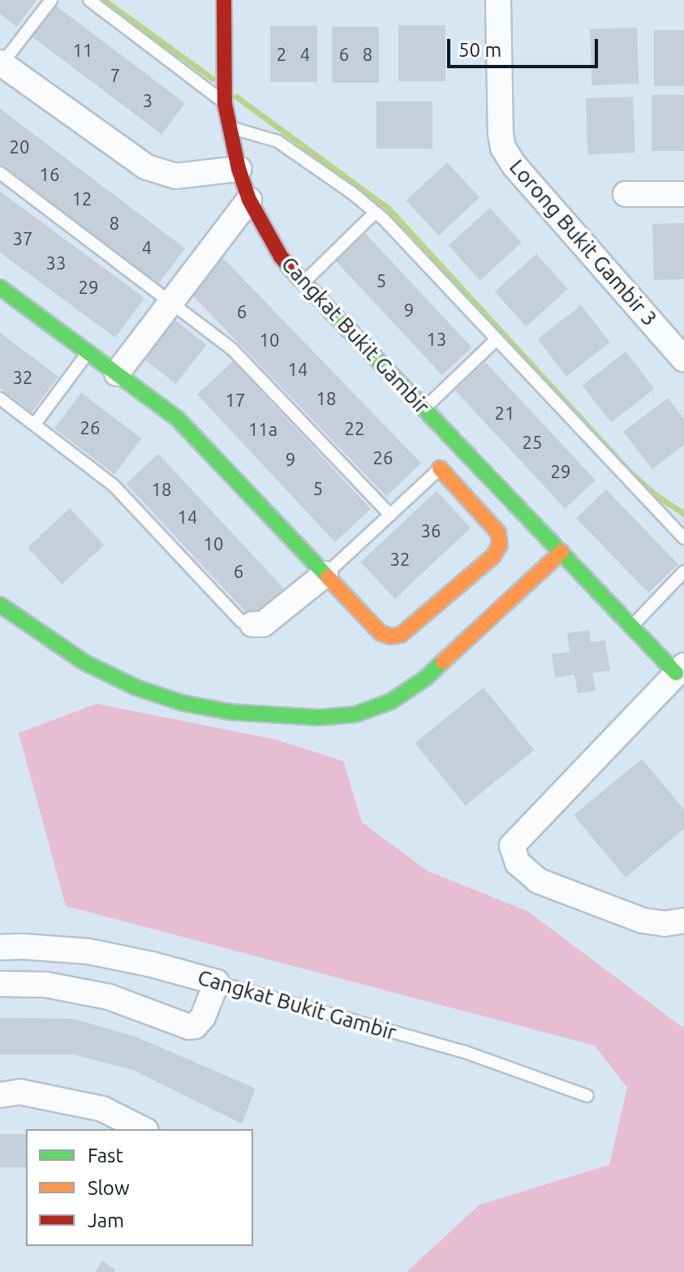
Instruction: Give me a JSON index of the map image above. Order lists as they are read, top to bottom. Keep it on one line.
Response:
{"streets":{"street":["Lorong Bukit Gambir 3","Cangkat Bukit Gambir"]},"house_numbers":["11","2","4","6","8","7","3","20","16","12","8","37","4","33","5","29","9","6","13","10","14","32","18","17","21","26","22","11a","25","26","9","29","5","18","14","36","10","32","6"],"legend":["Fast","Slow","Jam"],"scale_bar":"50 m"}
